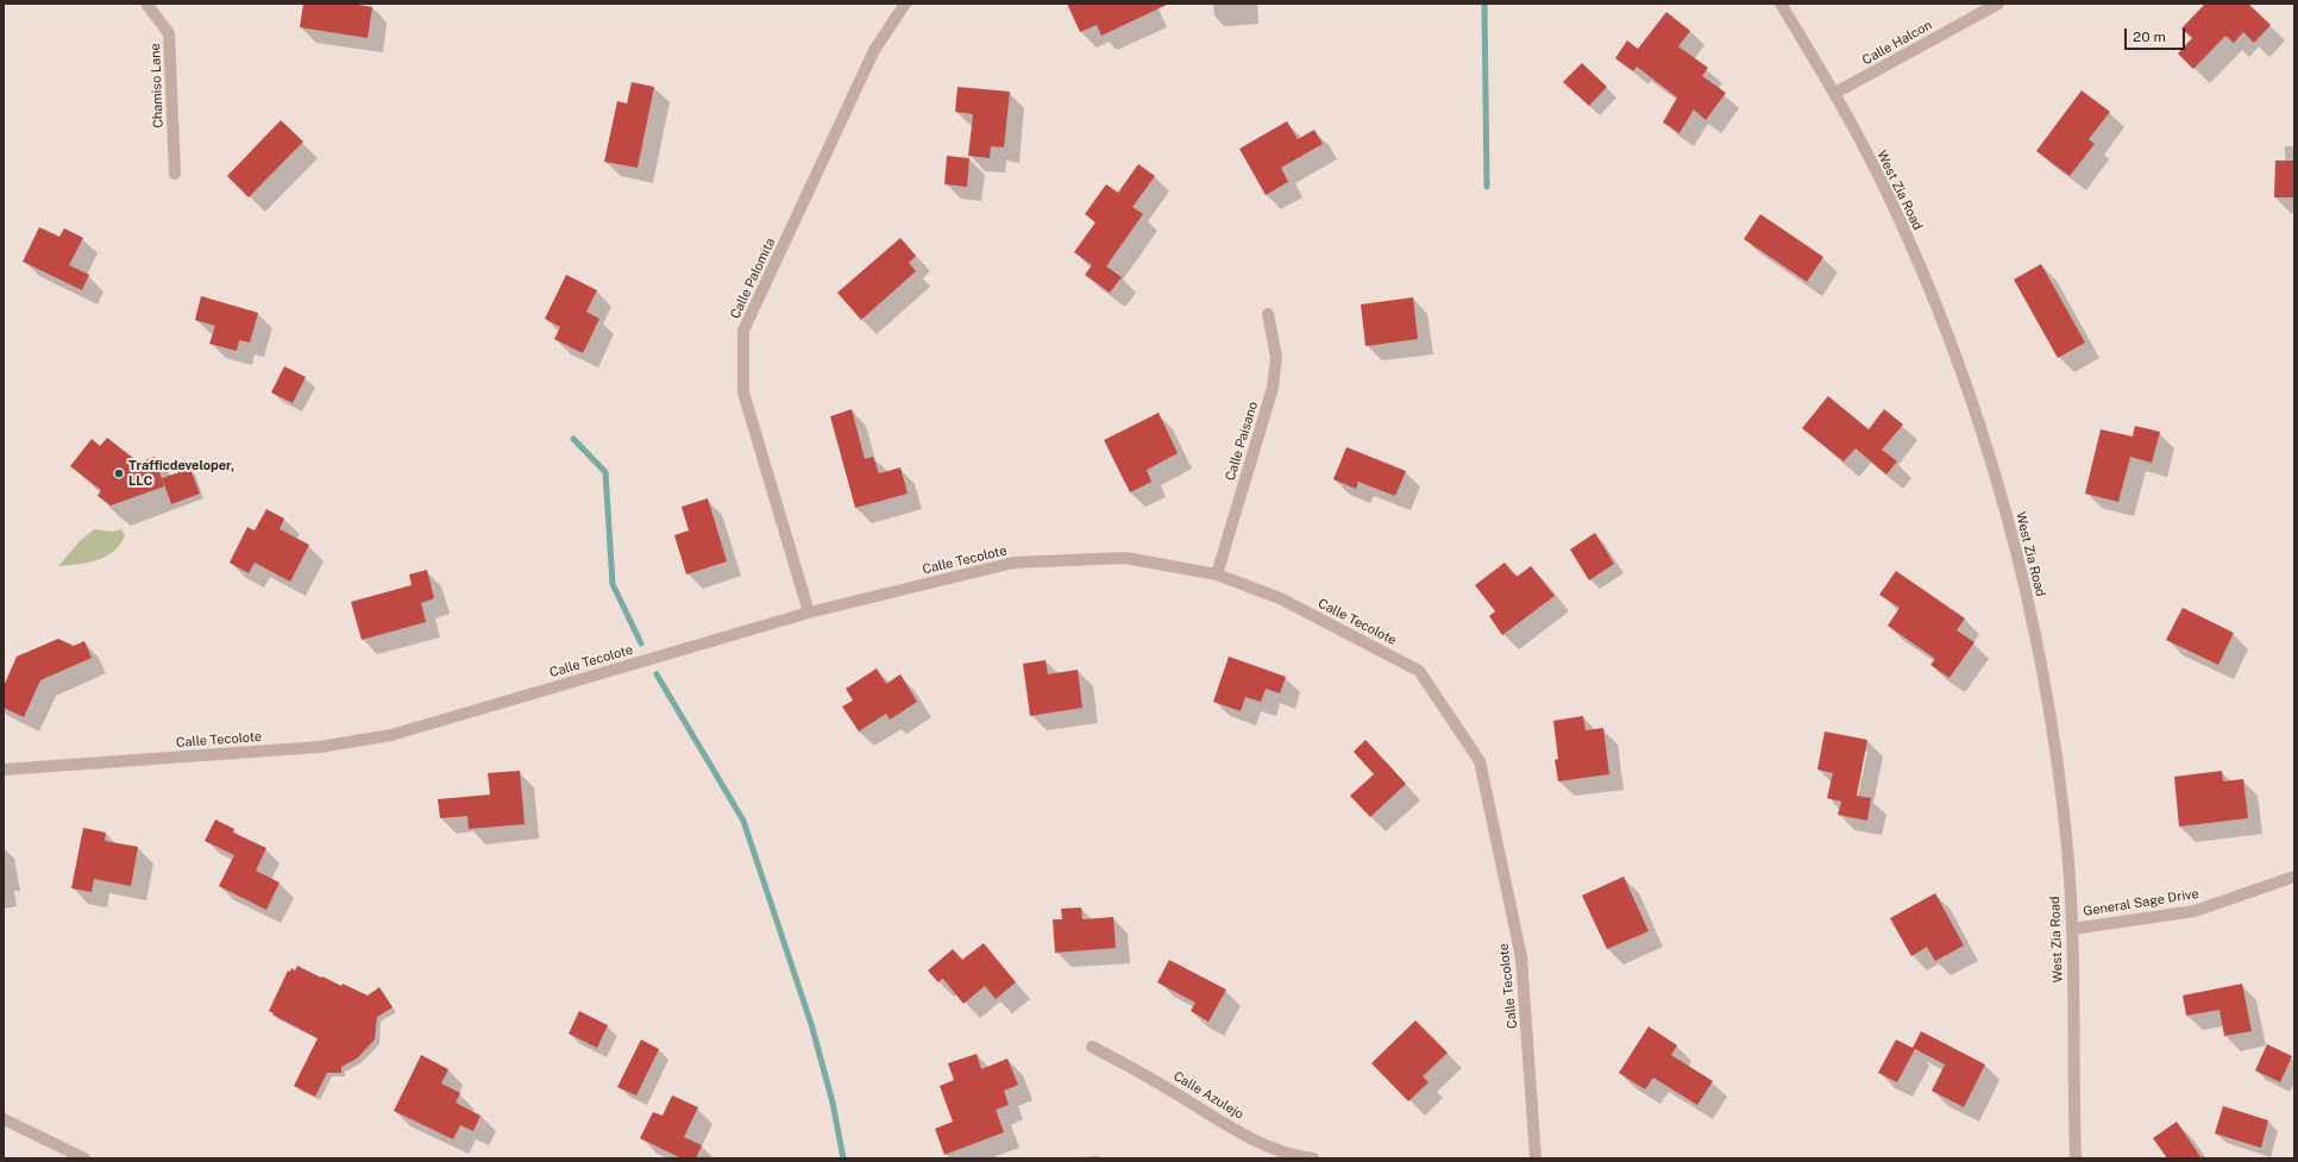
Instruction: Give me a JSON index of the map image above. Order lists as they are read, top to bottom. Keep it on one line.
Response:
{"streets":{"street":["Calle Halcon","Chamiso Lane","West Zia Road","Calle Palomita","Calle Paisano","Calle Tecolote","General Sage Drive","Calle Azulejo"]},"crossings":[["Calle Halcon","West Zia Road"],["West Zia Road","General Sage Drive"],["Calle Palomita","Calle Tecolote"],["Calle Paisano","Calle Tecolote"]],"places":["Trafficdeveloper, LLC"],"scale_bar":"20 m"}
